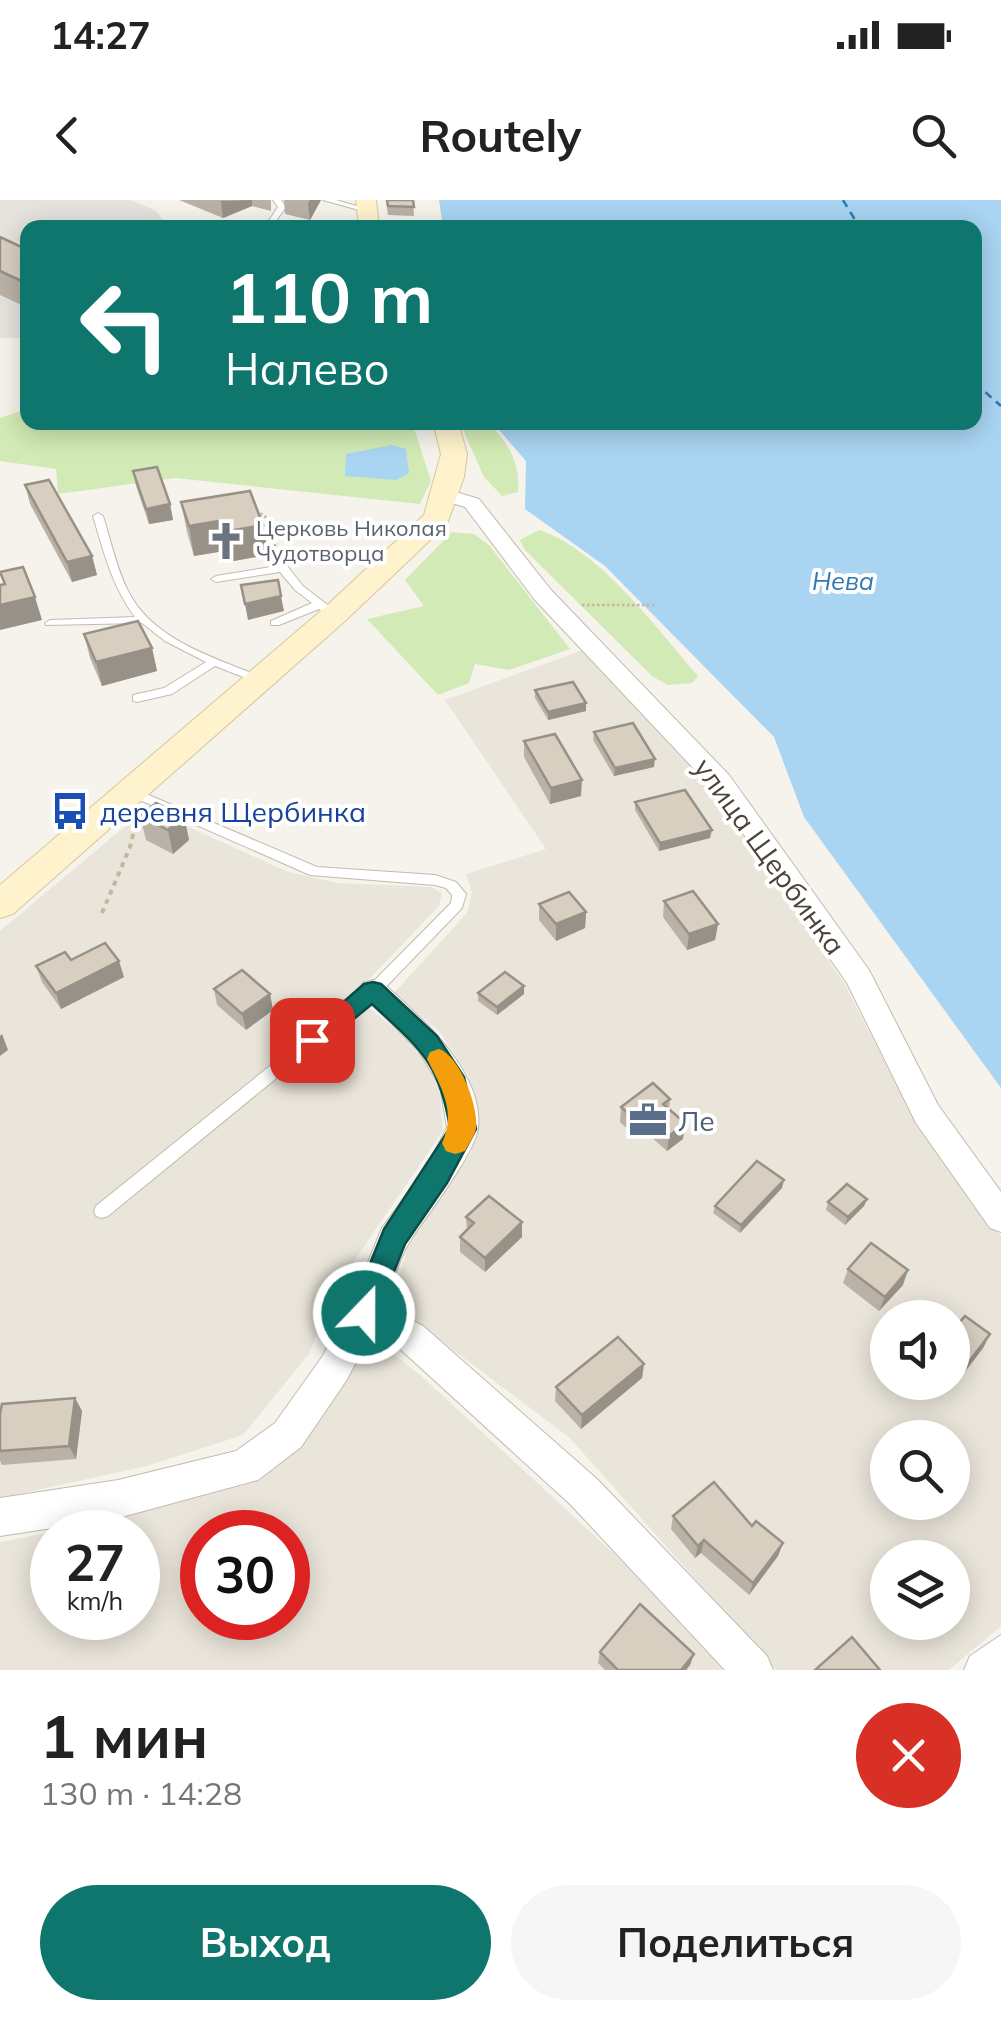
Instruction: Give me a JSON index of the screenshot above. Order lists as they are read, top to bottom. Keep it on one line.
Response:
{"streets":{"street":["улица Щербинка"]},"water":["Нева"],"places":{"church":["Церковь Николая Чудотворца"],"bus stop":["деревня Щербинка"],"office":["Ле"]},"page":{"status":"14:27","header":"Routely","turn":["110 m","Налево"],"speed":"27 km/h","limit":"30","heading":["1 мин","130 m · 14:28"],"buttons":["Выход","Поделиться"]}}
